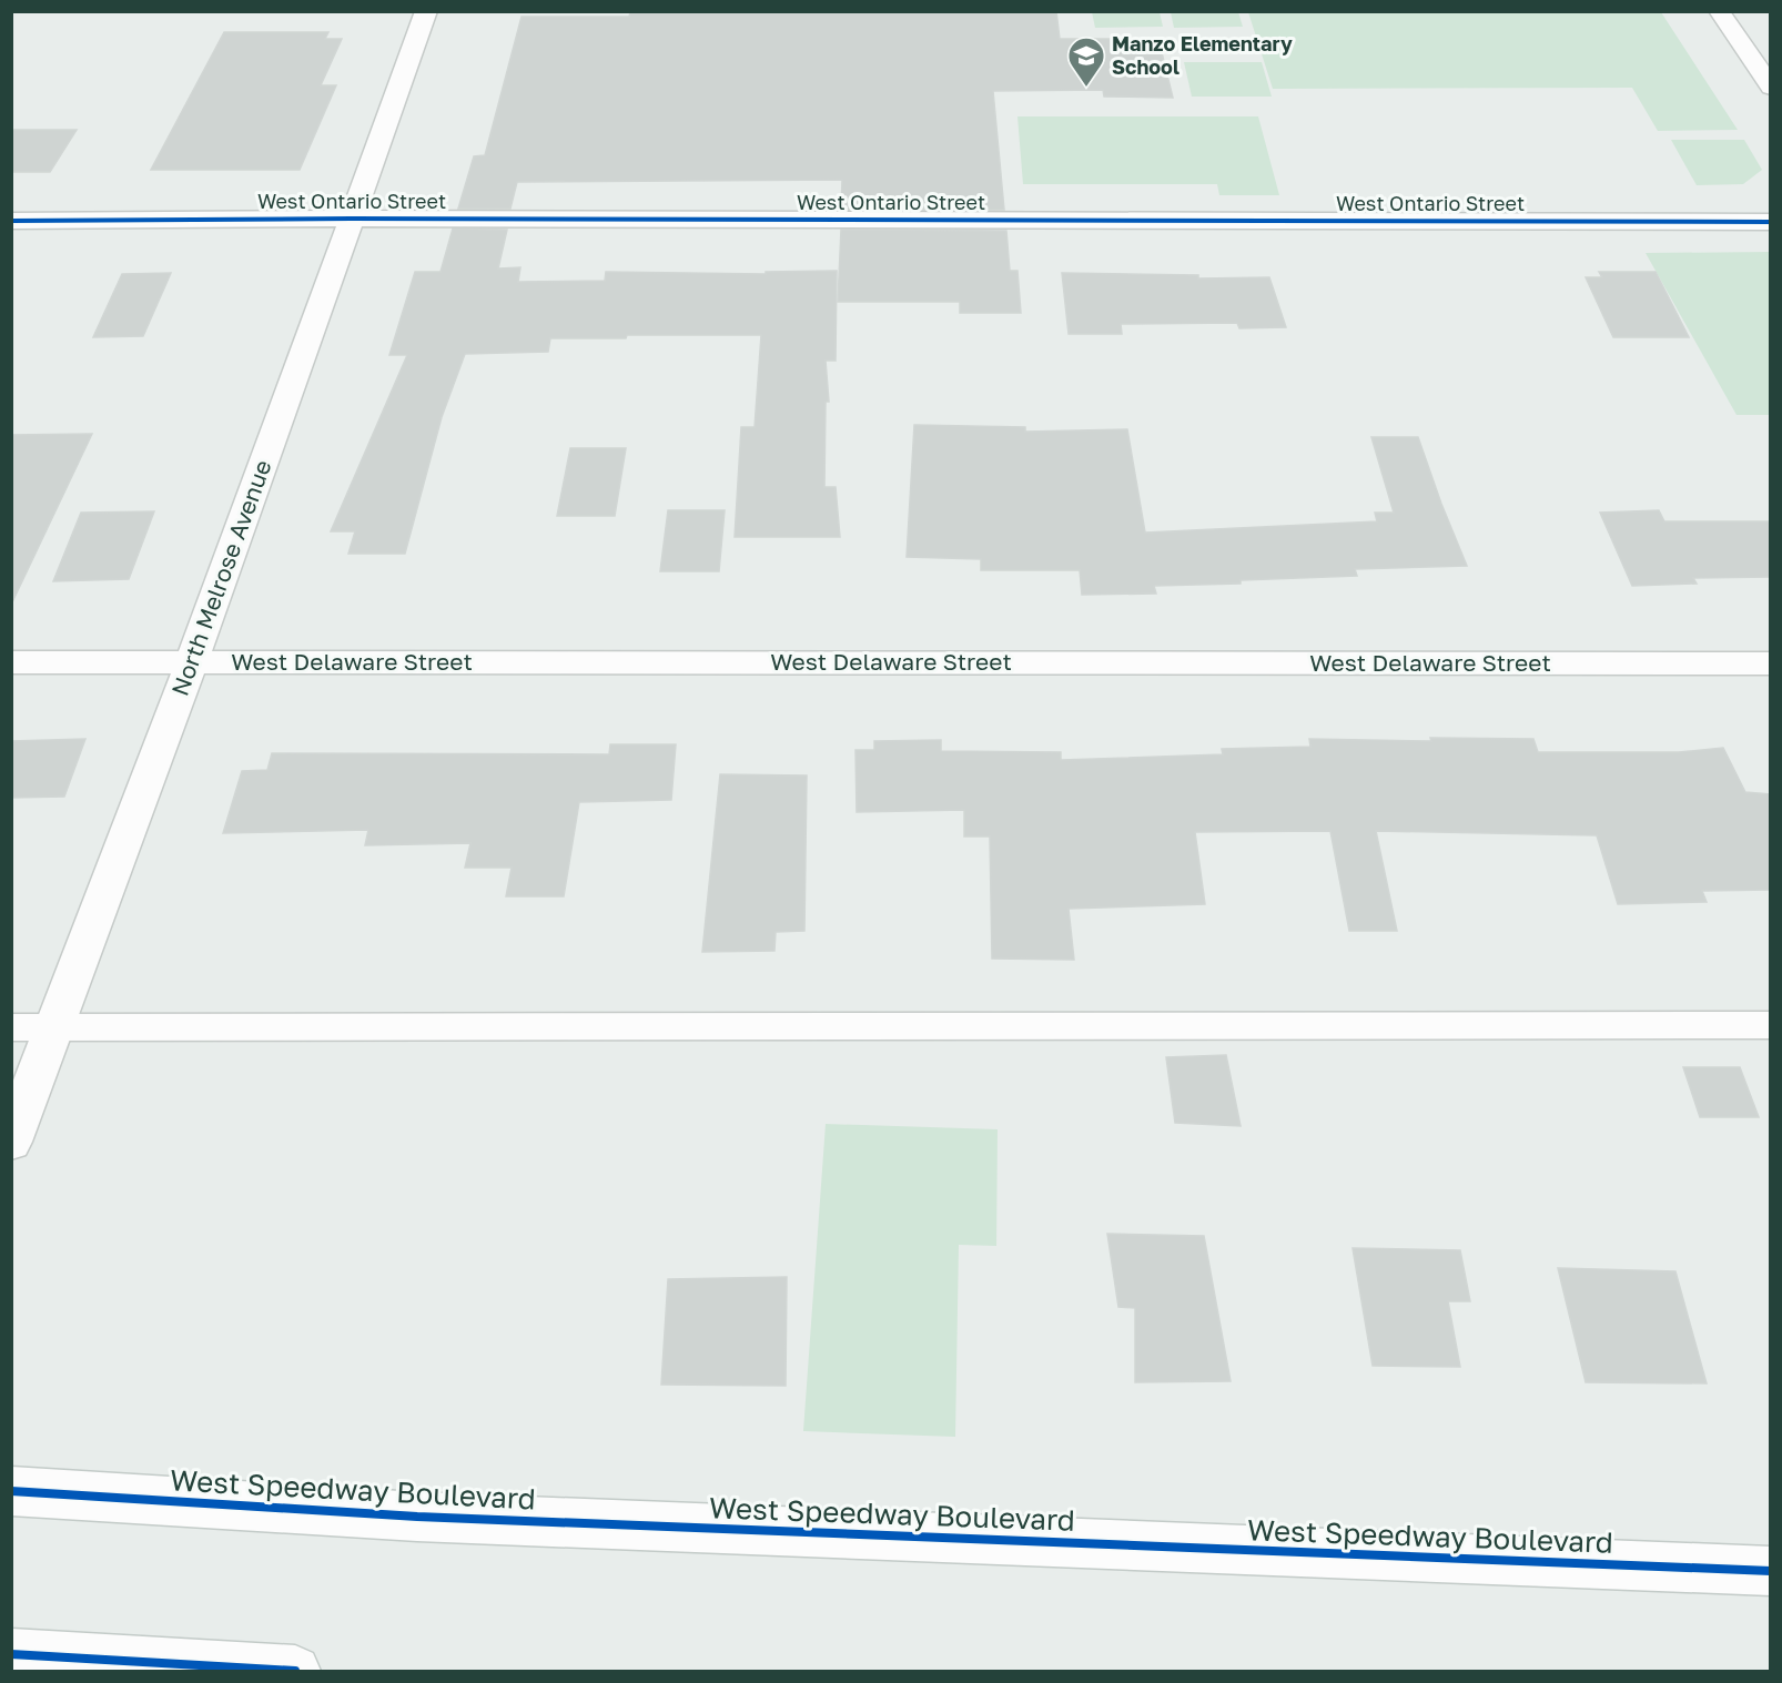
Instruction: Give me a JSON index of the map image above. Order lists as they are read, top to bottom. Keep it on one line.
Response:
{"streets":{"street":["West Ontario Street","North Melrose Avenue","West Delaware Street","West Speedway Boulevard"]},"crossings":[["West Ontario Street","North Melrose Avenue"],["North Melrose Avenue","West Delaware Street"]],"places":{"school or university":["Manzo Elementary School"]}}
